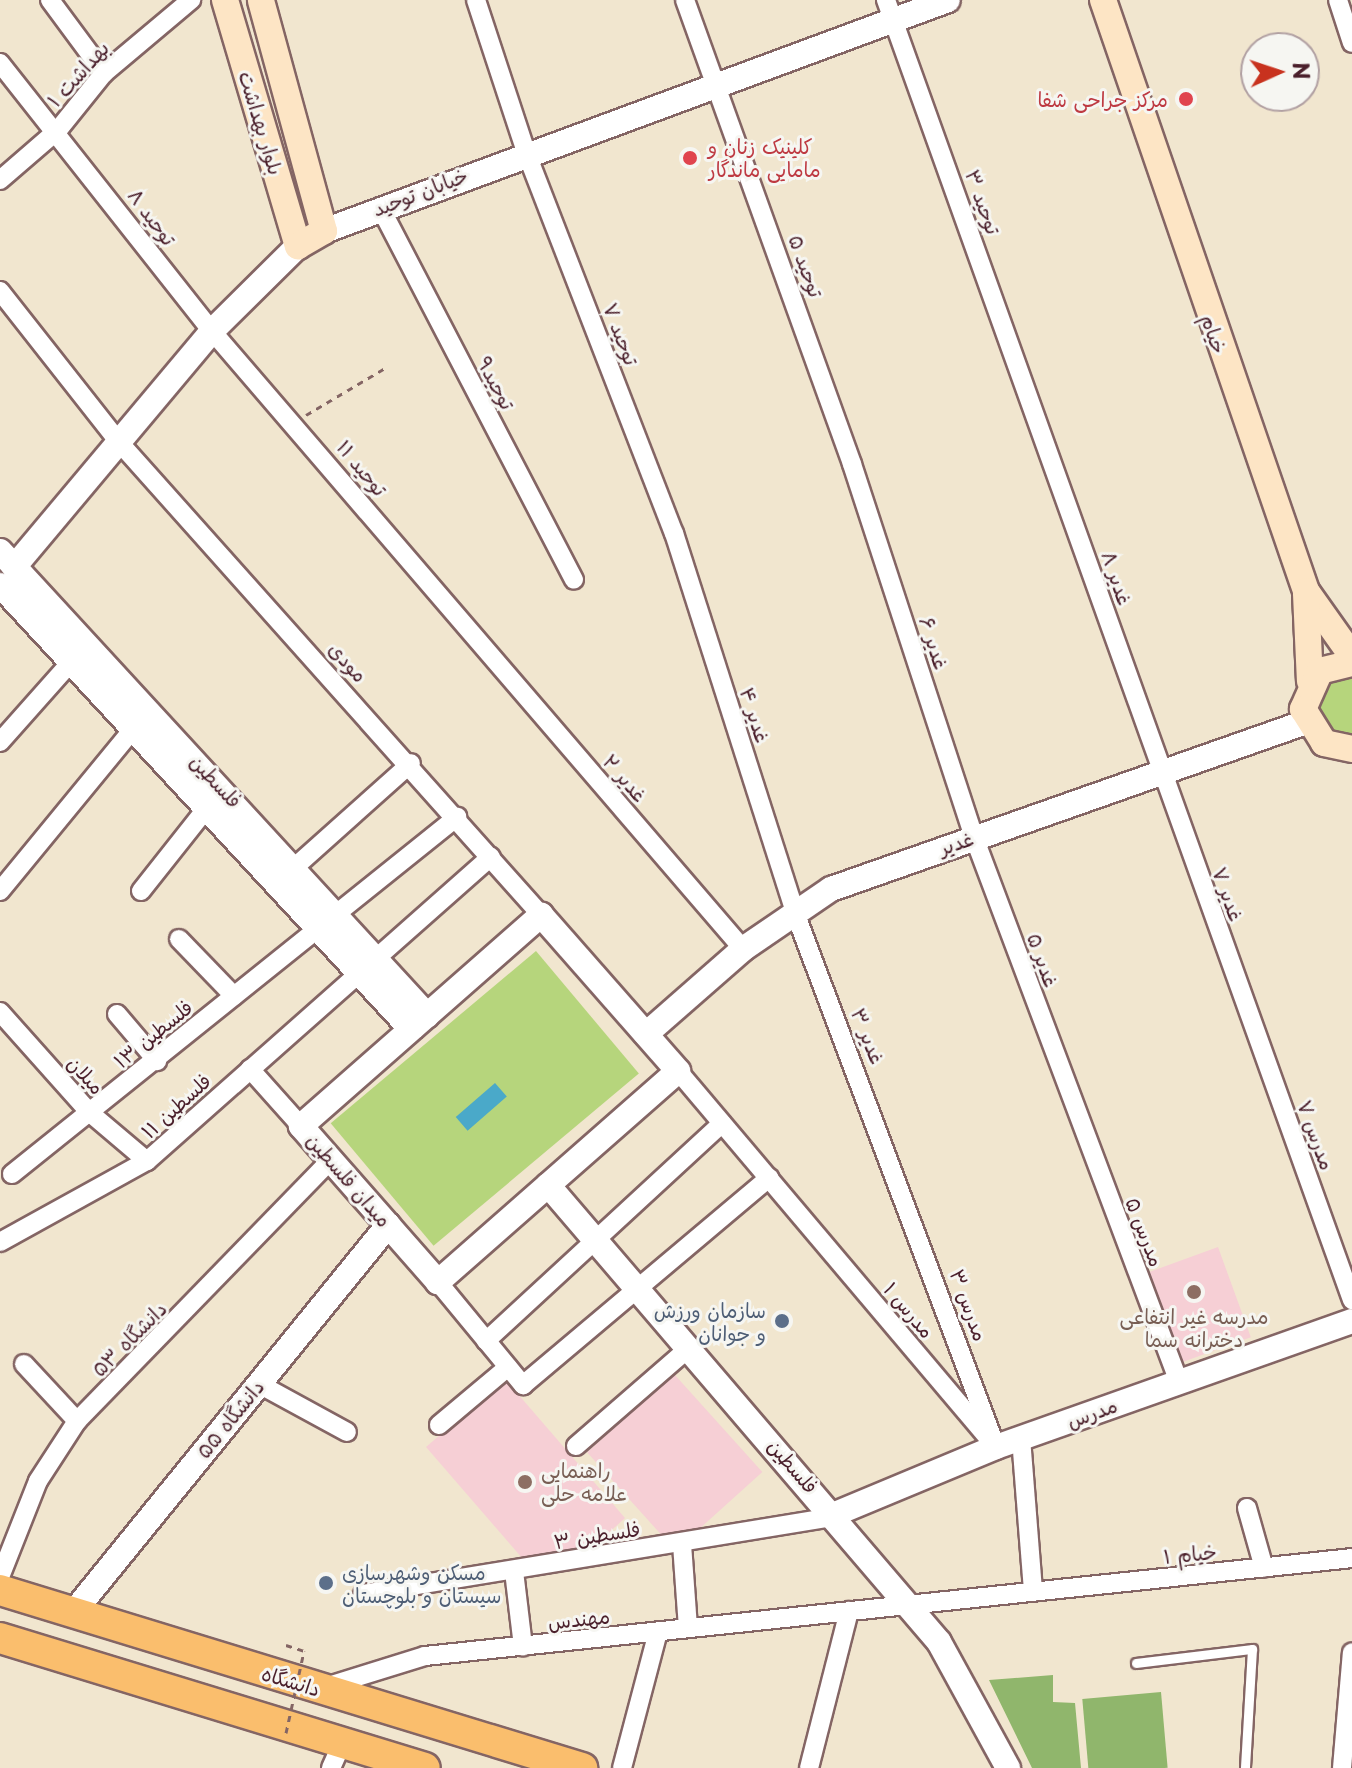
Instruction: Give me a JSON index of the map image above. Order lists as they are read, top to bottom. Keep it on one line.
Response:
{"streets":{"main road":["بلوار بهداشت","خیابان توحید","خیام","دانشگاه"],"street":["بهداشت ۱","توحید ۳","توحید ۸","توحید ۵","توحید ۷","توحید۹","توحید ۱۱","غدیر ۸","غدیر ۶","مودی","غدیر ۴","غدیر ۲","فلسطین","غدیر","غدیر ۷","غدیر ۵","فلسطین ۱۳","غدیر ۳","میلان","فلسطین ۱۱","مدرس ۷","میدان فلسطین","مدرس ۵","مدرس ۳","مدرس ۱","دانشگاه ۵۳","مدرس","دانشگاه ۵۵","فلسطین ۳","خیام ۱","مهندس"]},"crossings":[["بهداشت ۱","توحید ۸"],["بلوار بهداشت","خیابان توحید"],["خیابان توحید","توحید ۳"],["خیابان توحید","توحید ۸"],["خیابان توحید","توحید ۵"],["خیابان توحید","توحید ۷"],["خیابان توحید","توحید۹"],["خیابان توحید","توحید ۱۱"],["خیابان توحید","مودی"],["خیابان توحید","فلسطین"],["توحید ۳","غدیر ۸"],["توحید ۸","توحید ۱۱"],["توحید ۵","غدیر ۶"],["توحید ۷","غدیر ۴"],["توحید ۱۱","غدیر ۲"],["غدیر ۸","غدیر"],["غدیر ۸","غدیر ۷"],["غدیر ۶","غدیر"],["غدیر ۶","غدیر ۵"],["مودی","فلسطین ۱۳"],["مودی","فلسطین ۱۱"],["مودی","میدان فلسطین"],["غدیر ۴","غدیر"],["غدیر ۴","غدیر ۳"],["غدیر ۲","غدیر"],["فلسطین","فلسطین ۱۳"],["فلسطین","فلسطین ۱۱"],["فلسطین","میدان فلسطین"],["فلسطین","مدرس"],["فلسطین","فلسطین ۳"],["فلسطین","خیام ۱"],["فلسطین","مهندس"],["غدیر","غدیر ۷"],["غدیر","غدیر ۵"],["غدیر","غدیر ۳"],["غدیر ۷","مدرس ۷"],["غدیر ۵","مدرس ۵"],["فلسطین ۱۳","میلان"],["غدیر ۳","مدرس ۳"],["میلان","فلسطین ۱۱"],["میدان فلسطین","دانشگاه ۵۳"],["میدان فلسطین","دانشگاه ۵۵"],["مدرس ۵","مدرس"],["مدرس ۳","مدرس ۱"],["مدرس ۳","مدرس"],["مدرس ۱","مدرس"],["مدرس","فلسطین ۳"],["دانشگاه ۵۵","دانشگاه"],["خیام ۱","مهندس"],["مهندس","دانشگاه"]],"places":["مرکز جراحی شفا","کلینیک زنان و مامایی ماندگار","مدرسه غیر انتفاعی دخترانه سما","سازمان ورزش و جوانان","راهنمایی علامه حلی","مسکن وشهرسازی سیستان و بلوچستان"],"north":"right"}
